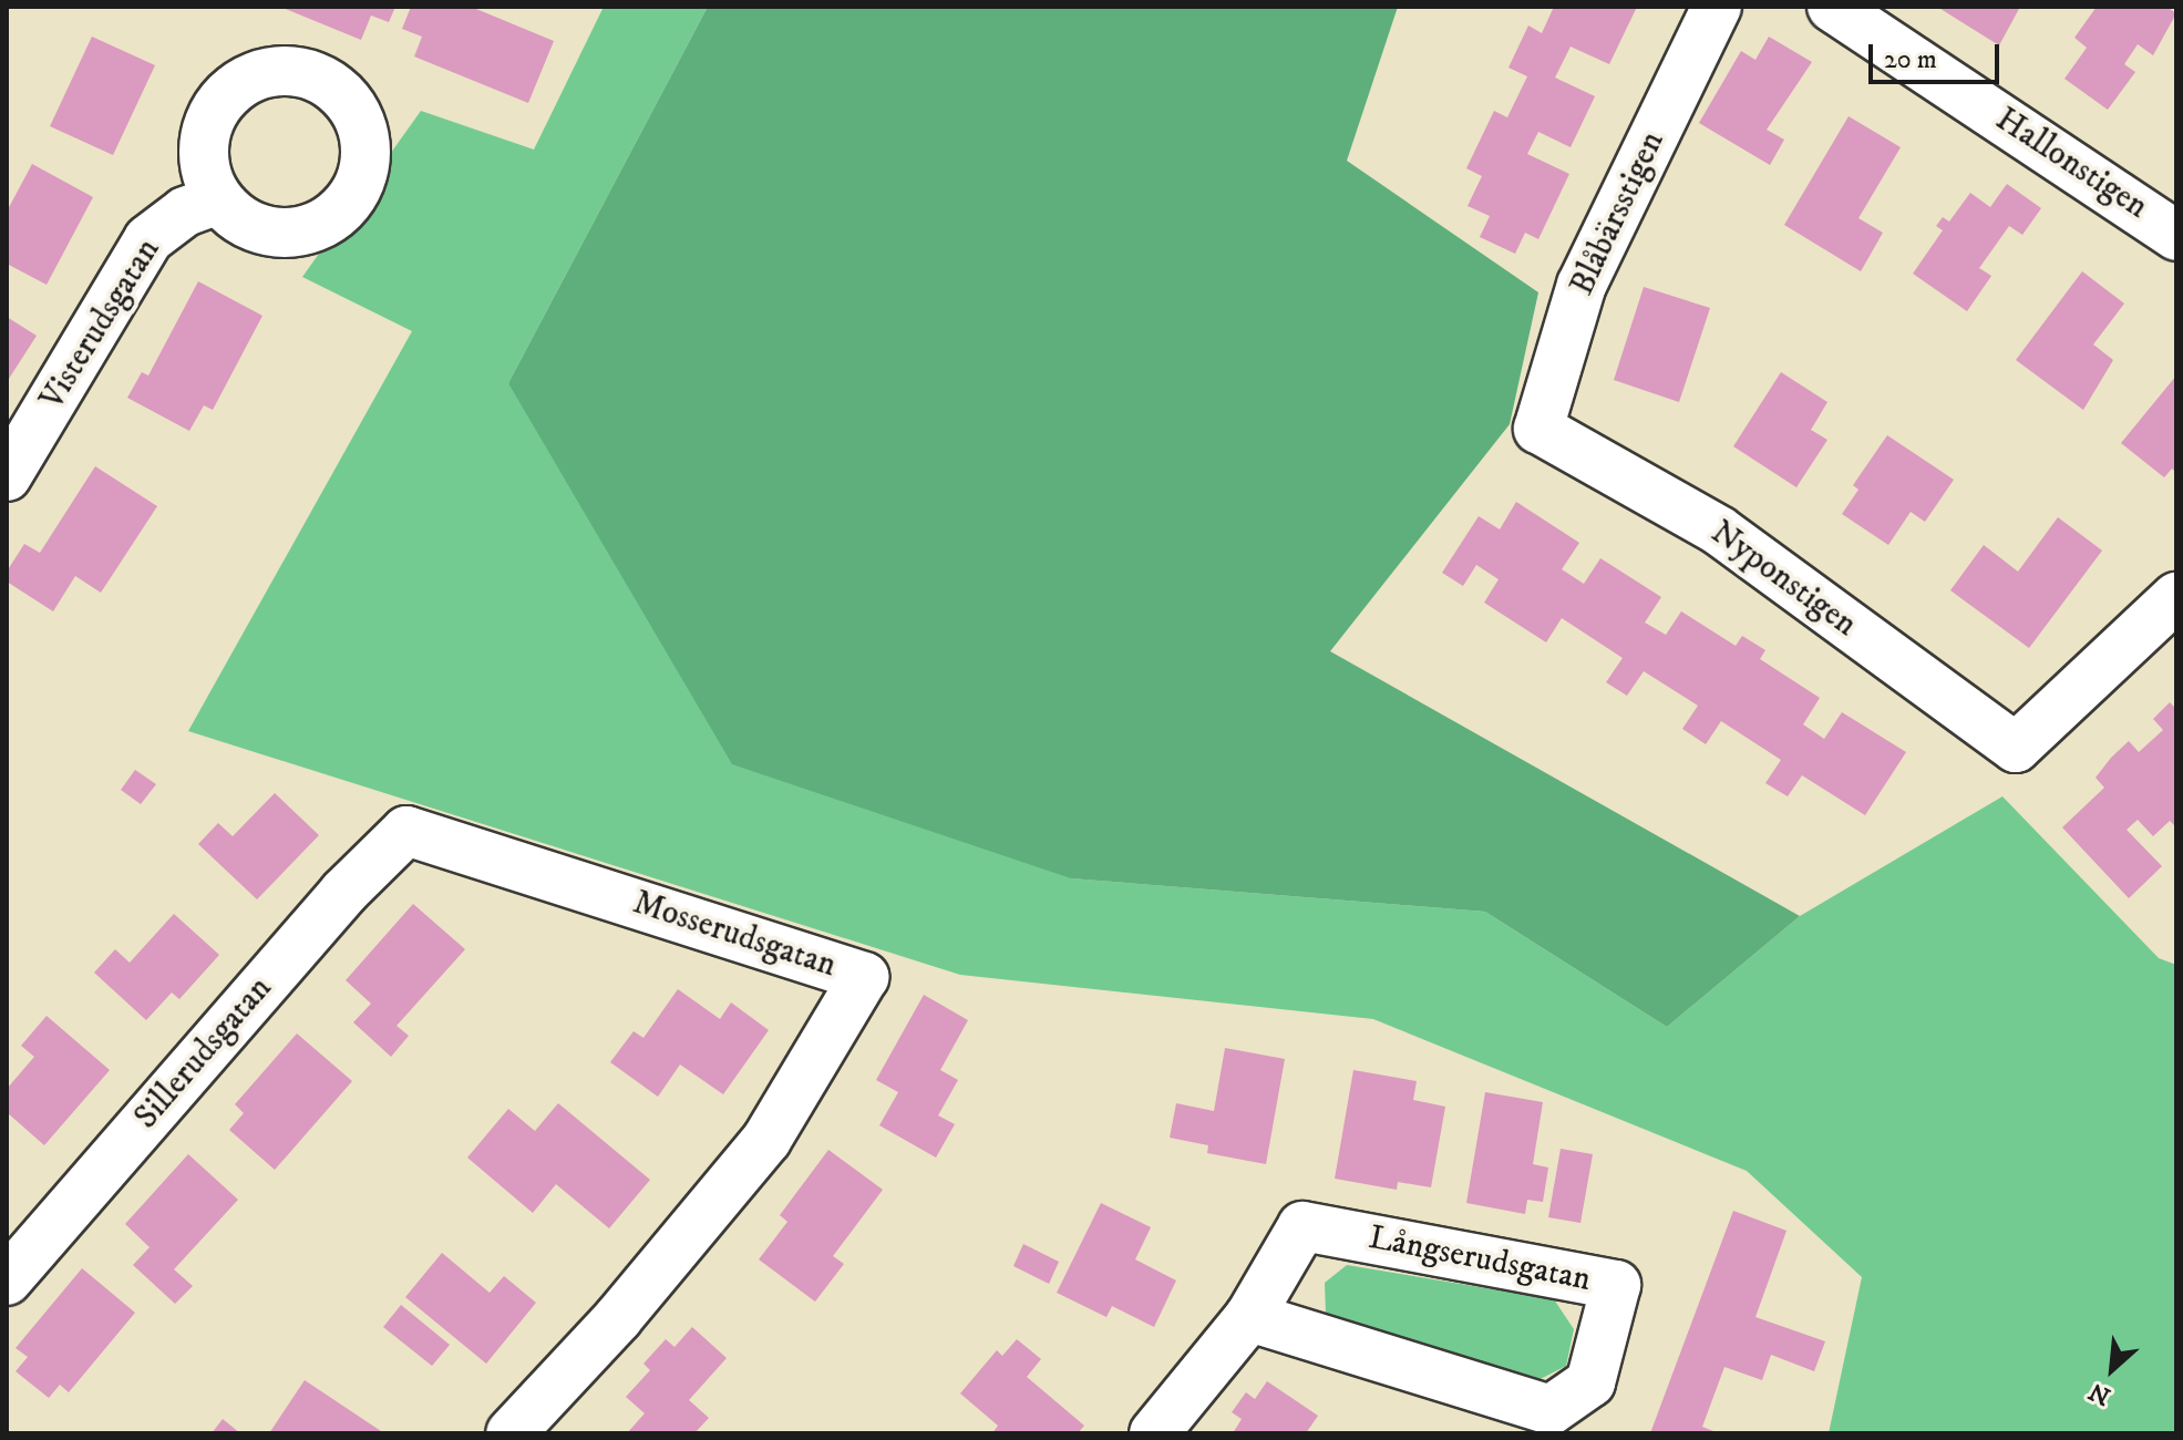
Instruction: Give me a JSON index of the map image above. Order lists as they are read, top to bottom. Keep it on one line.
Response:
{"streets":{"street":["Hallonstigen","Blåbärsstigen","Visterudsgatan","Nyponstigen","Mosserudsgatan","Sillerudsgatan","Långserudsgatan"]},"crossings":[["Blåbärsstigen","Nyponstigen"],["Mosserudsgatan","Sillerudsgatan"]],"scale_bar":"20 m","north":"bottom left"}
